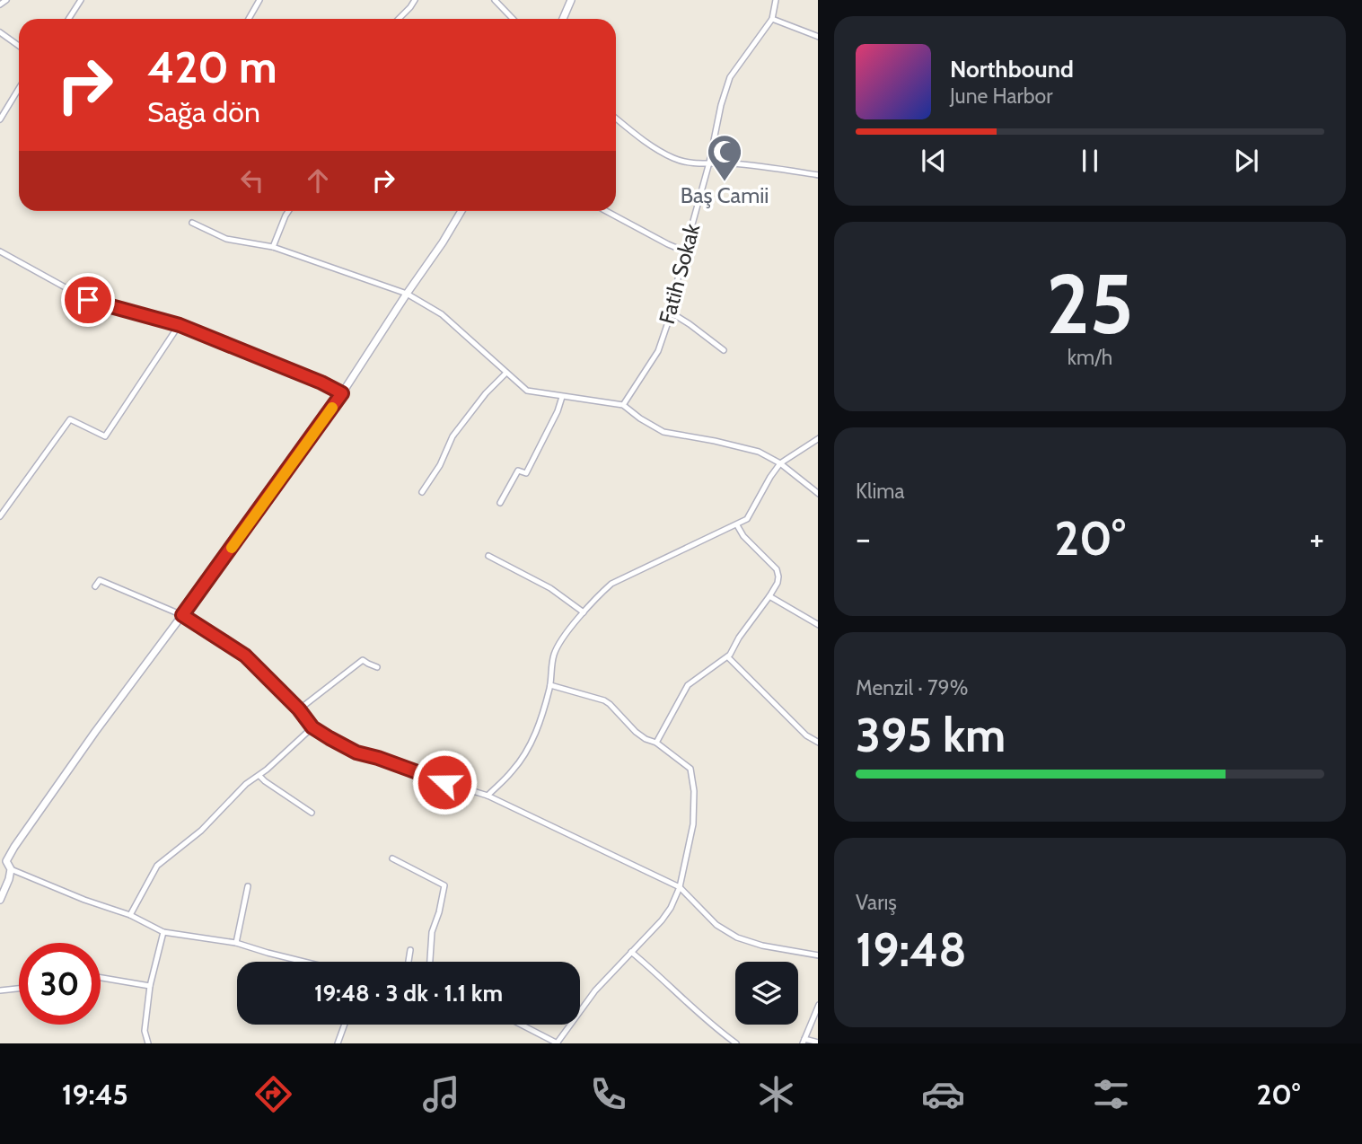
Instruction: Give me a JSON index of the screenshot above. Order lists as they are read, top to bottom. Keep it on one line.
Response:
{"streets":{"street":["Fatih Sokak"]},"places":{"mosque":["Baş Camii"]},"page":{"turn":["420 m","Sağa dön"],"song":["Northbound","June Harbor"],"tile":[["25","km/h"],"Klima",["Menzil · 79%","395 km"],["Varış","19:48"]],"heat":["−","20°","+"],"limit":"30","trip":"19:48 · 3 dk · 1.1 km","tabs":["19:45","20°"]}}
